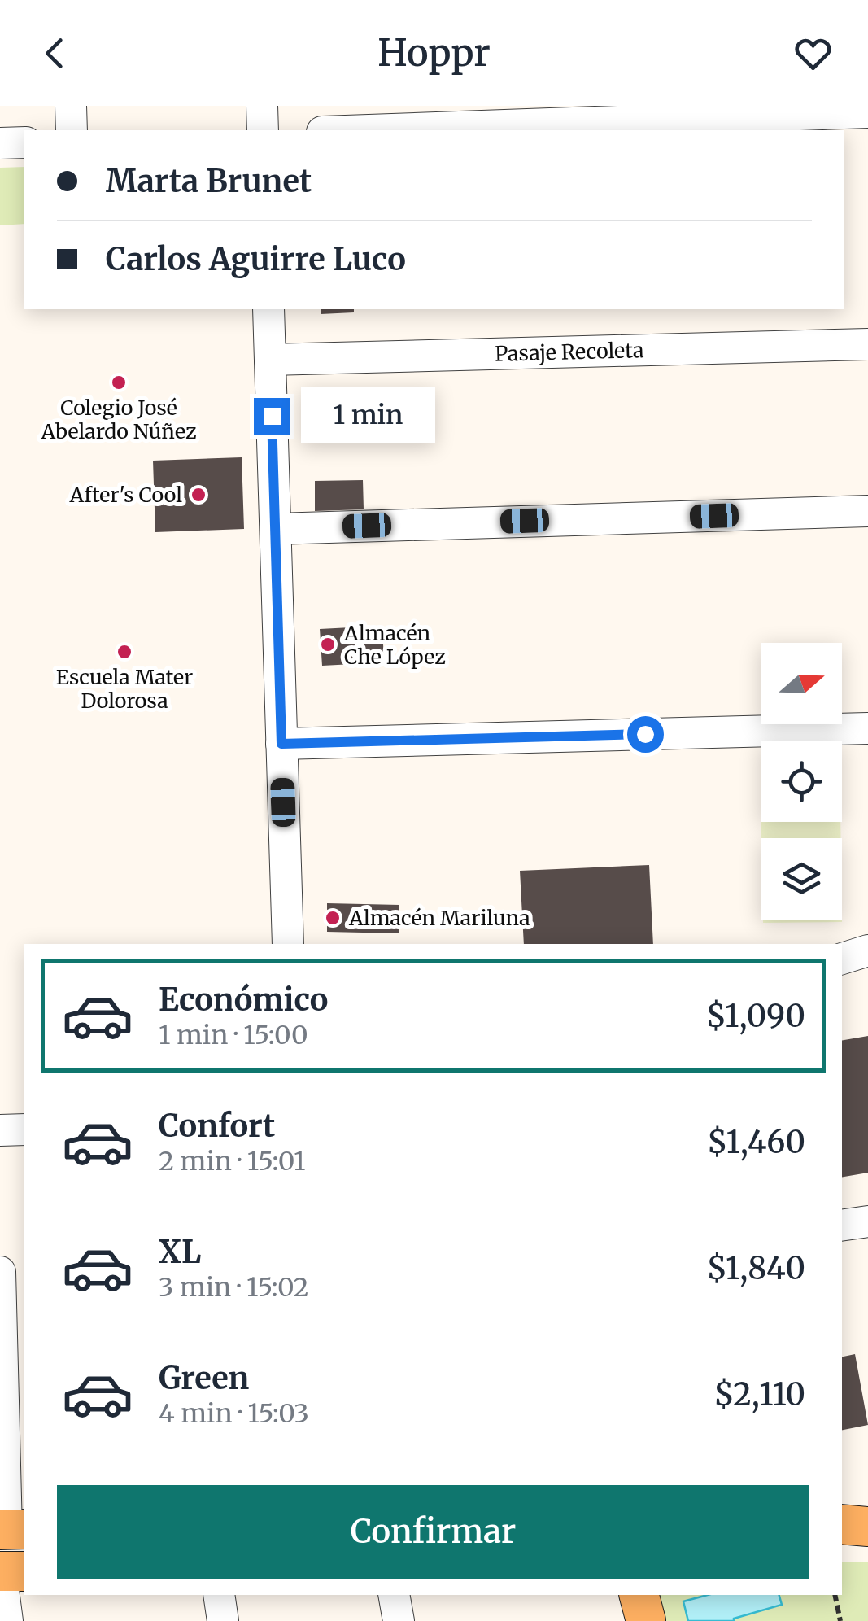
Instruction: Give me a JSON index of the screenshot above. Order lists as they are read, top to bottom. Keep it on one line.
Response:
{"streets":{"street":["Pasaje Recoleta"]},"places":["Colegio José Abelardo Núñez","After's Cool","Almacén Che López","Escuela Mater Dolorosa","Almacén Mariluna"],"north":"right","page":{"header":"Hoppr","banner":["Marta Brunet","Carlos Aguirre Luco"],"bubble":"1 min","list":[{"name":"Económico","note":"1 min · 15:00","value":"$1,090"},{"name":"Confort","note":"2 min · 15:01","value":"$1,460"},{"name":"XL","note":"3 min · 15:02","value":"$1,840"},{"name":"Green","note":"4 min · 15:03","value":"$2,110"}],"buttons":"Confirmar"}}
